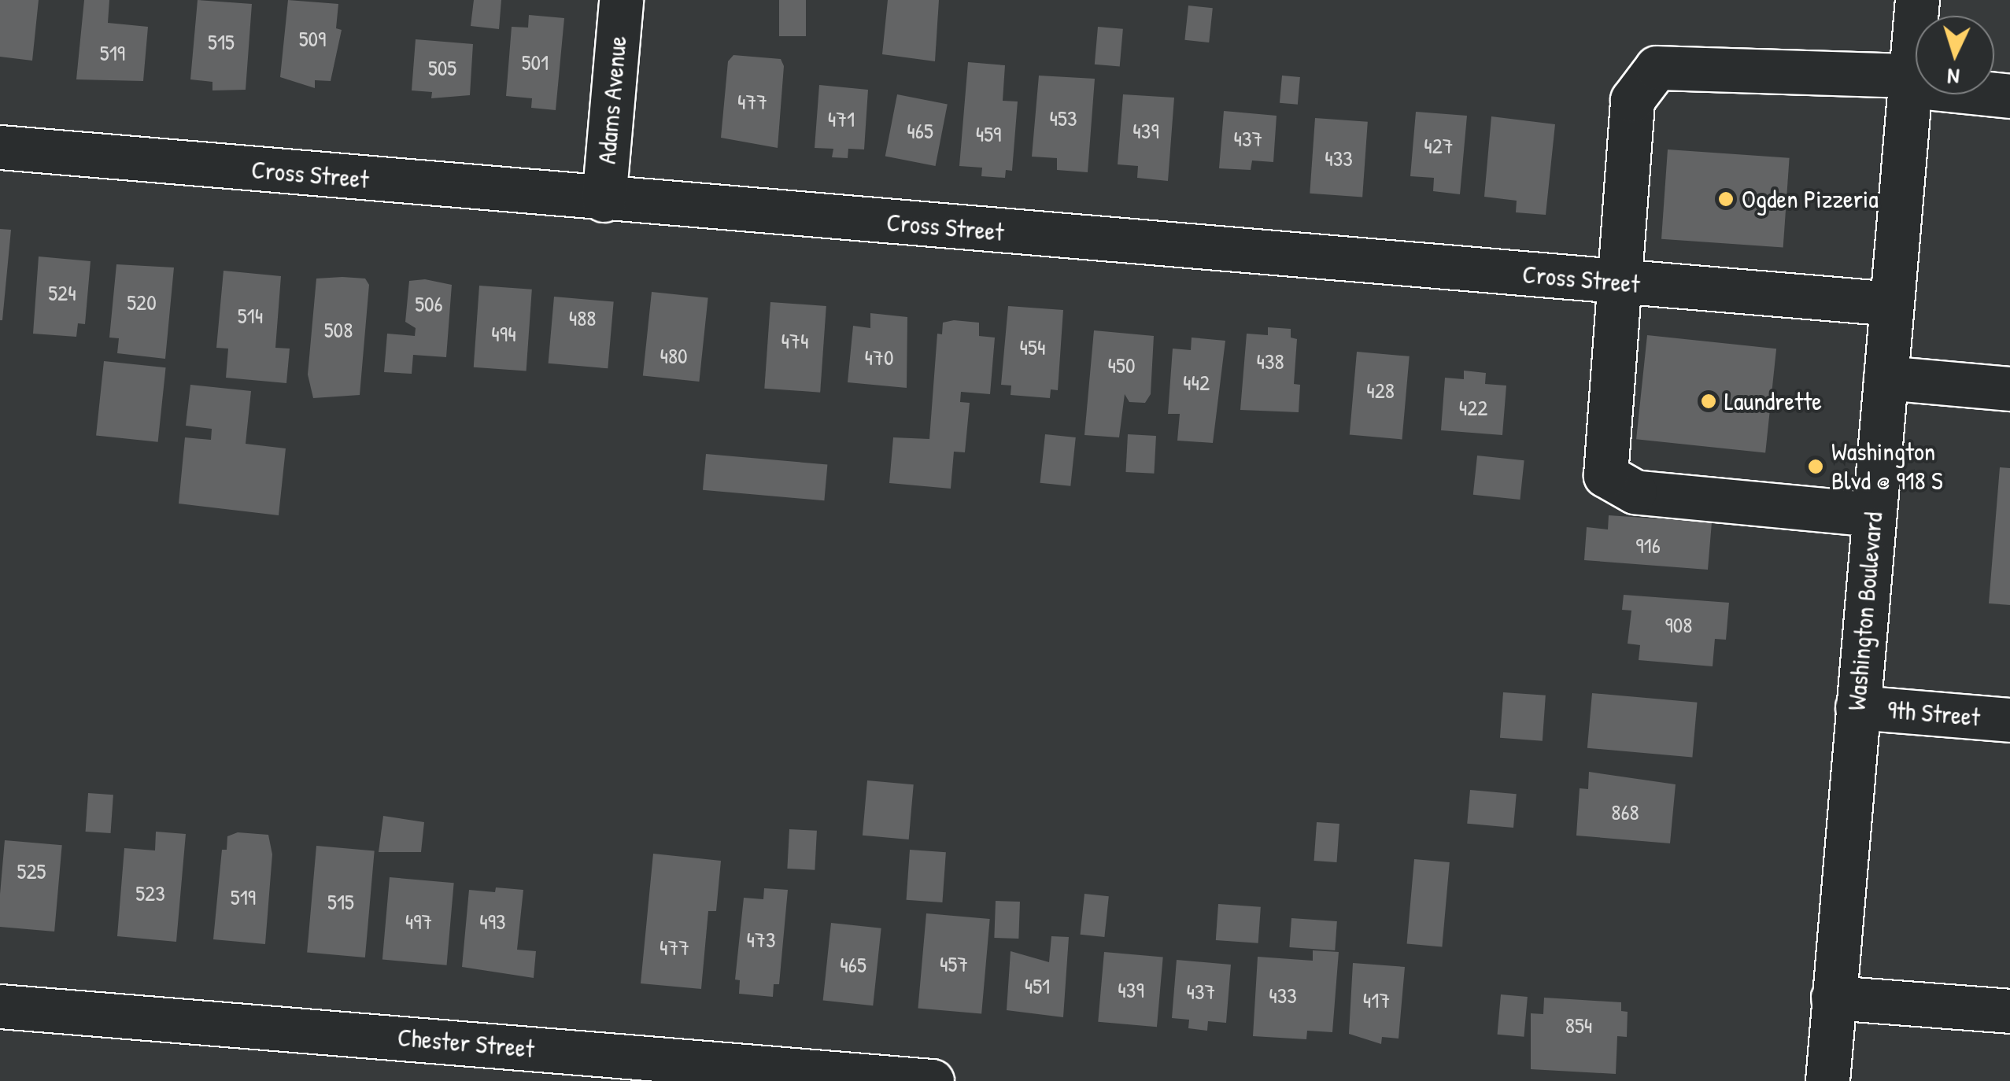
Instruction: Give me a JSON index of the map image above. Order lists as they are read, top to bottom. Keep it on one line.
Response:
{"streets":{"street":["Adams Avenue","Cross Street","Washington Boulevard","9th Street","Chester Street"]},"crossings":[["Adams Avenue","Cross Street"],["Cross Street","Washington Boulevard"],["Washington Boulevard","9th Street"]],"places":["Ogden Pizzeria","Laundrette","Washington Blvd @ 918 S"],"house_numbers":["509","515","519","501","505","477","453","471","465","439","459","437","427","433","524","520","506","514","488","508","494","474","454","480","470","438","450","442","428","422","916","908","868","525","523","519","515","497","493","473","477","457","465","451","439","437","433","417","854"],"north":"bottom"}
